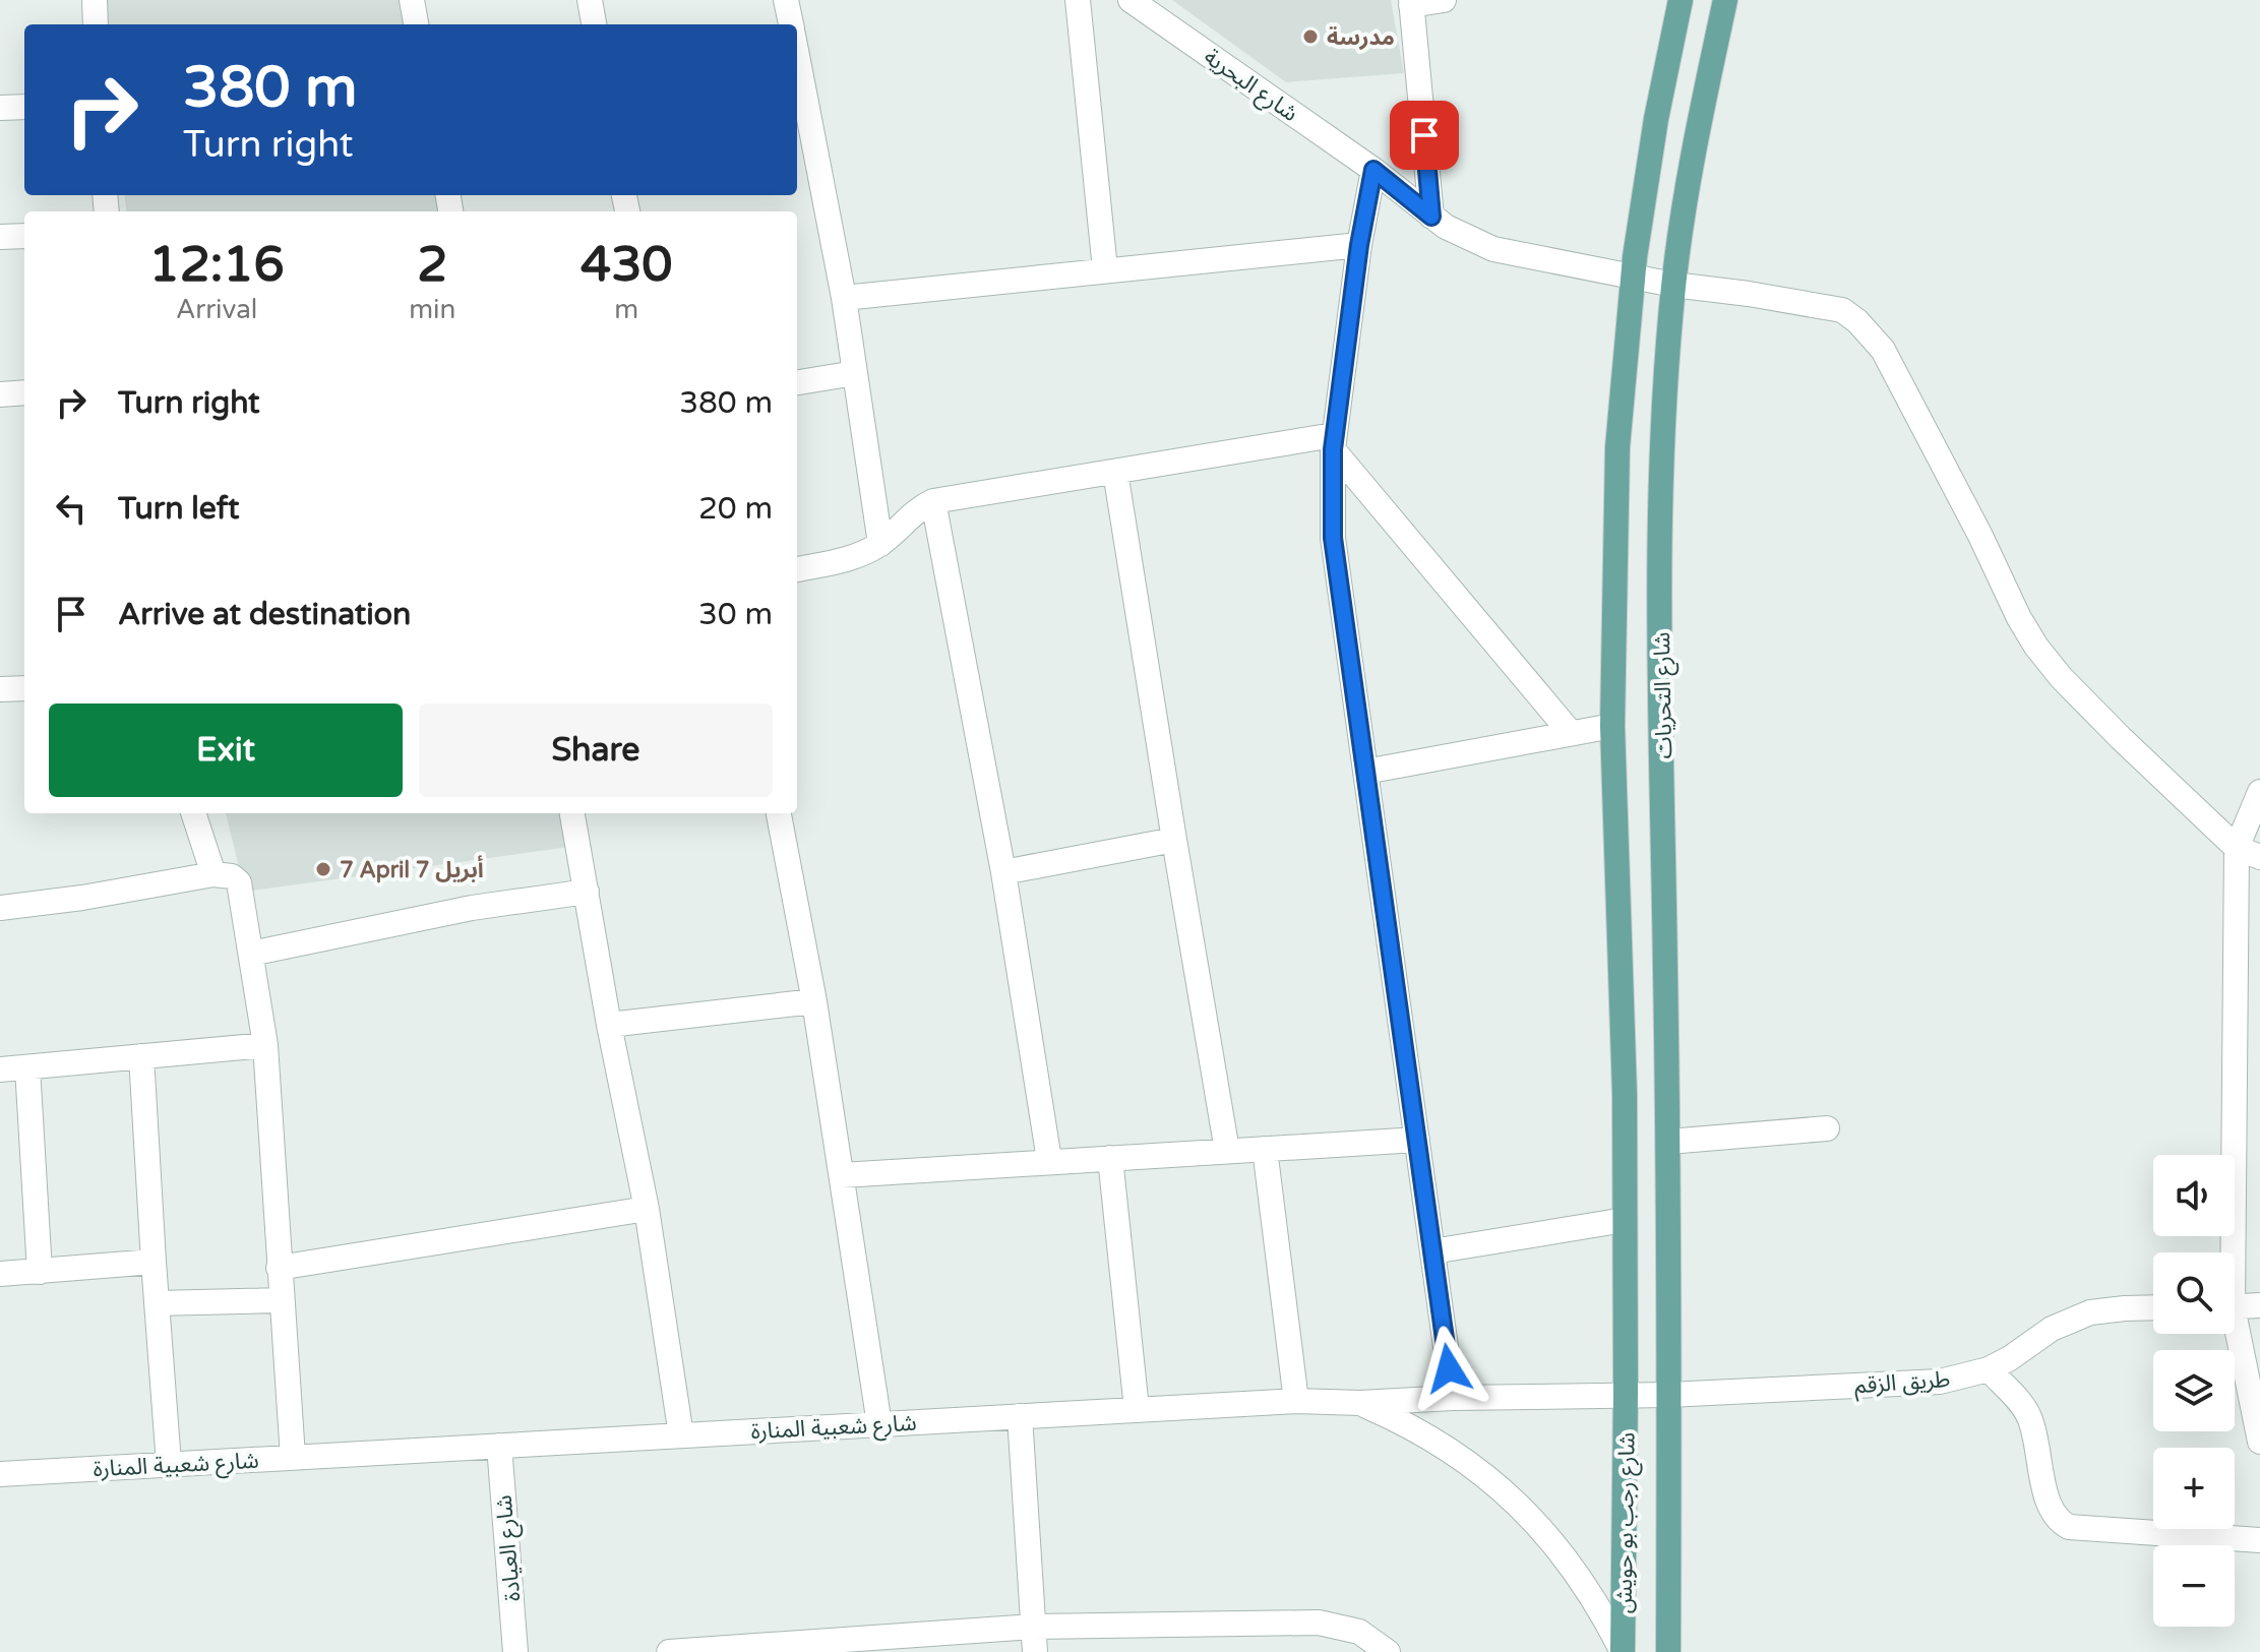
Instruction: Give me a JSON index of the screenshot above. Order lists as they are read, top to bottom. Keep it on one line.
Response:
{"streets":{"main road":["شارع التحريات","شارع رجب بو حويش"],"street":["شارع البحرية","طريق الزقم","شارع شعبية المنارة","شارع العيادة"]},"crossings":[["شارع البحرية","شارع التحريات"],["شارع التحريات","طريق الزقم"],["شارع التحريات","شارع شعبية المنارة"],["شارع التحريات","شارع رجب بو حويش"],["طريق الزقم","شارع شعبية المنارة"],["طريق الزقم","شارع رجب بو حويش"],["شارع شعبية المنارة","شارع رجب بو حويش"],["شارع شعبية المنارة","شارع العيادة"]],"places":["مدرسة","7 April 7 أبريل"],"page":{"turn":["380 m","Turn right"],"eta":["12:16","Arrival","2","min","430","m"],"list":[{"name":"Turn right","value":"380 m"},{"name":"Turn left","value":"20 m"},{"name":"Arrive at destination","value":"30 m"}],"buttons":["Exit","Share"],"map_buttons":["+","−"]}}
